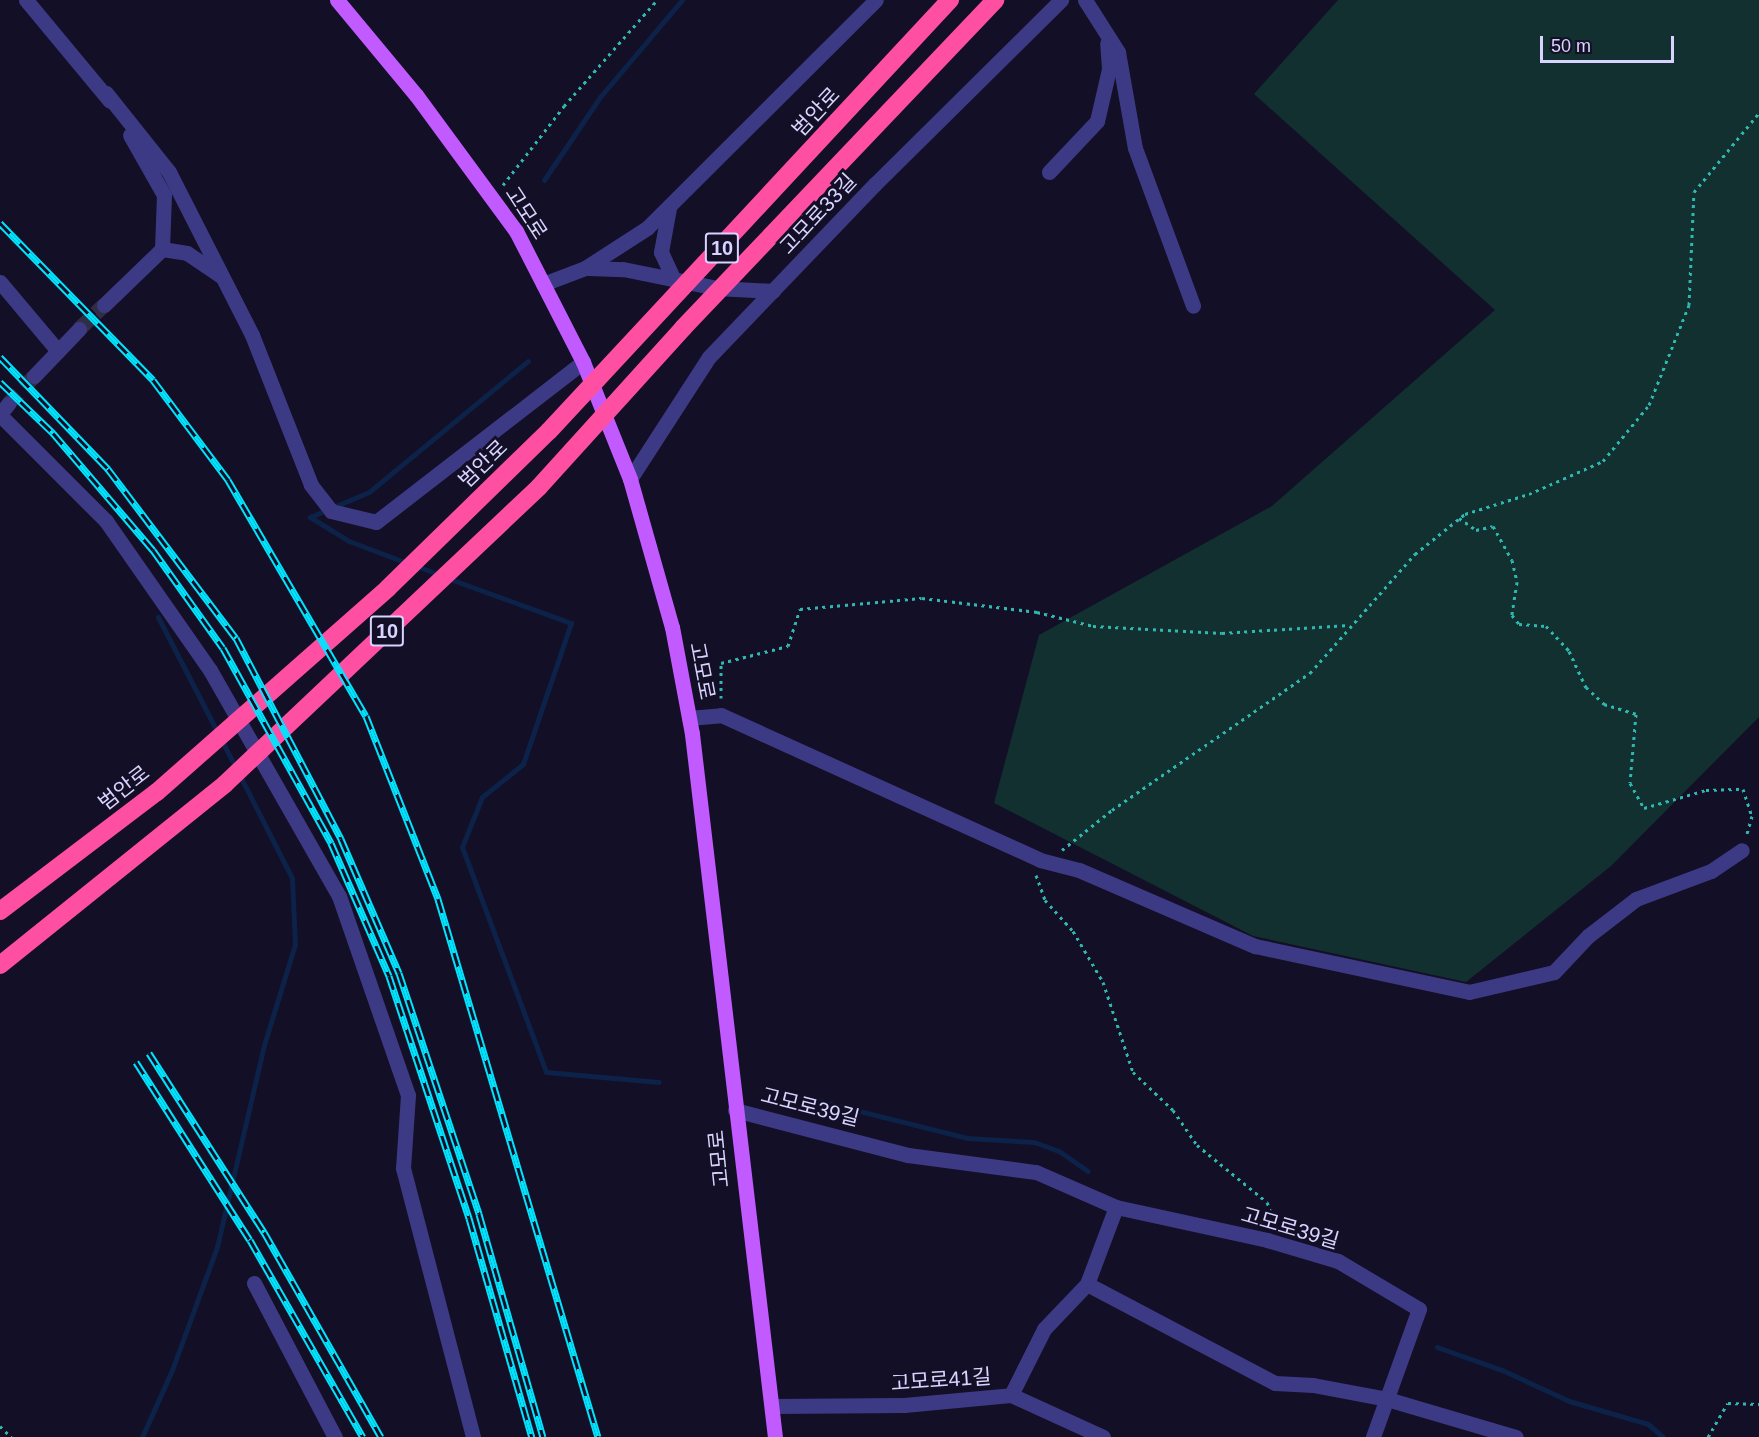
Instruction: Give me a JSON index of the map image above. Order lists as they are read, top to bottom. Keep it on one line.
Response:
{"streets":{"highway":["범안로","10"],"main road":["고모로"],"street":["고모로33길","고모로39길","고모로41길"]},"crossings":[["고모로","고모로33길"],["고모로","고모로39길"],["고모로","고모로41길"]],"scale_bar":"50 m"}
